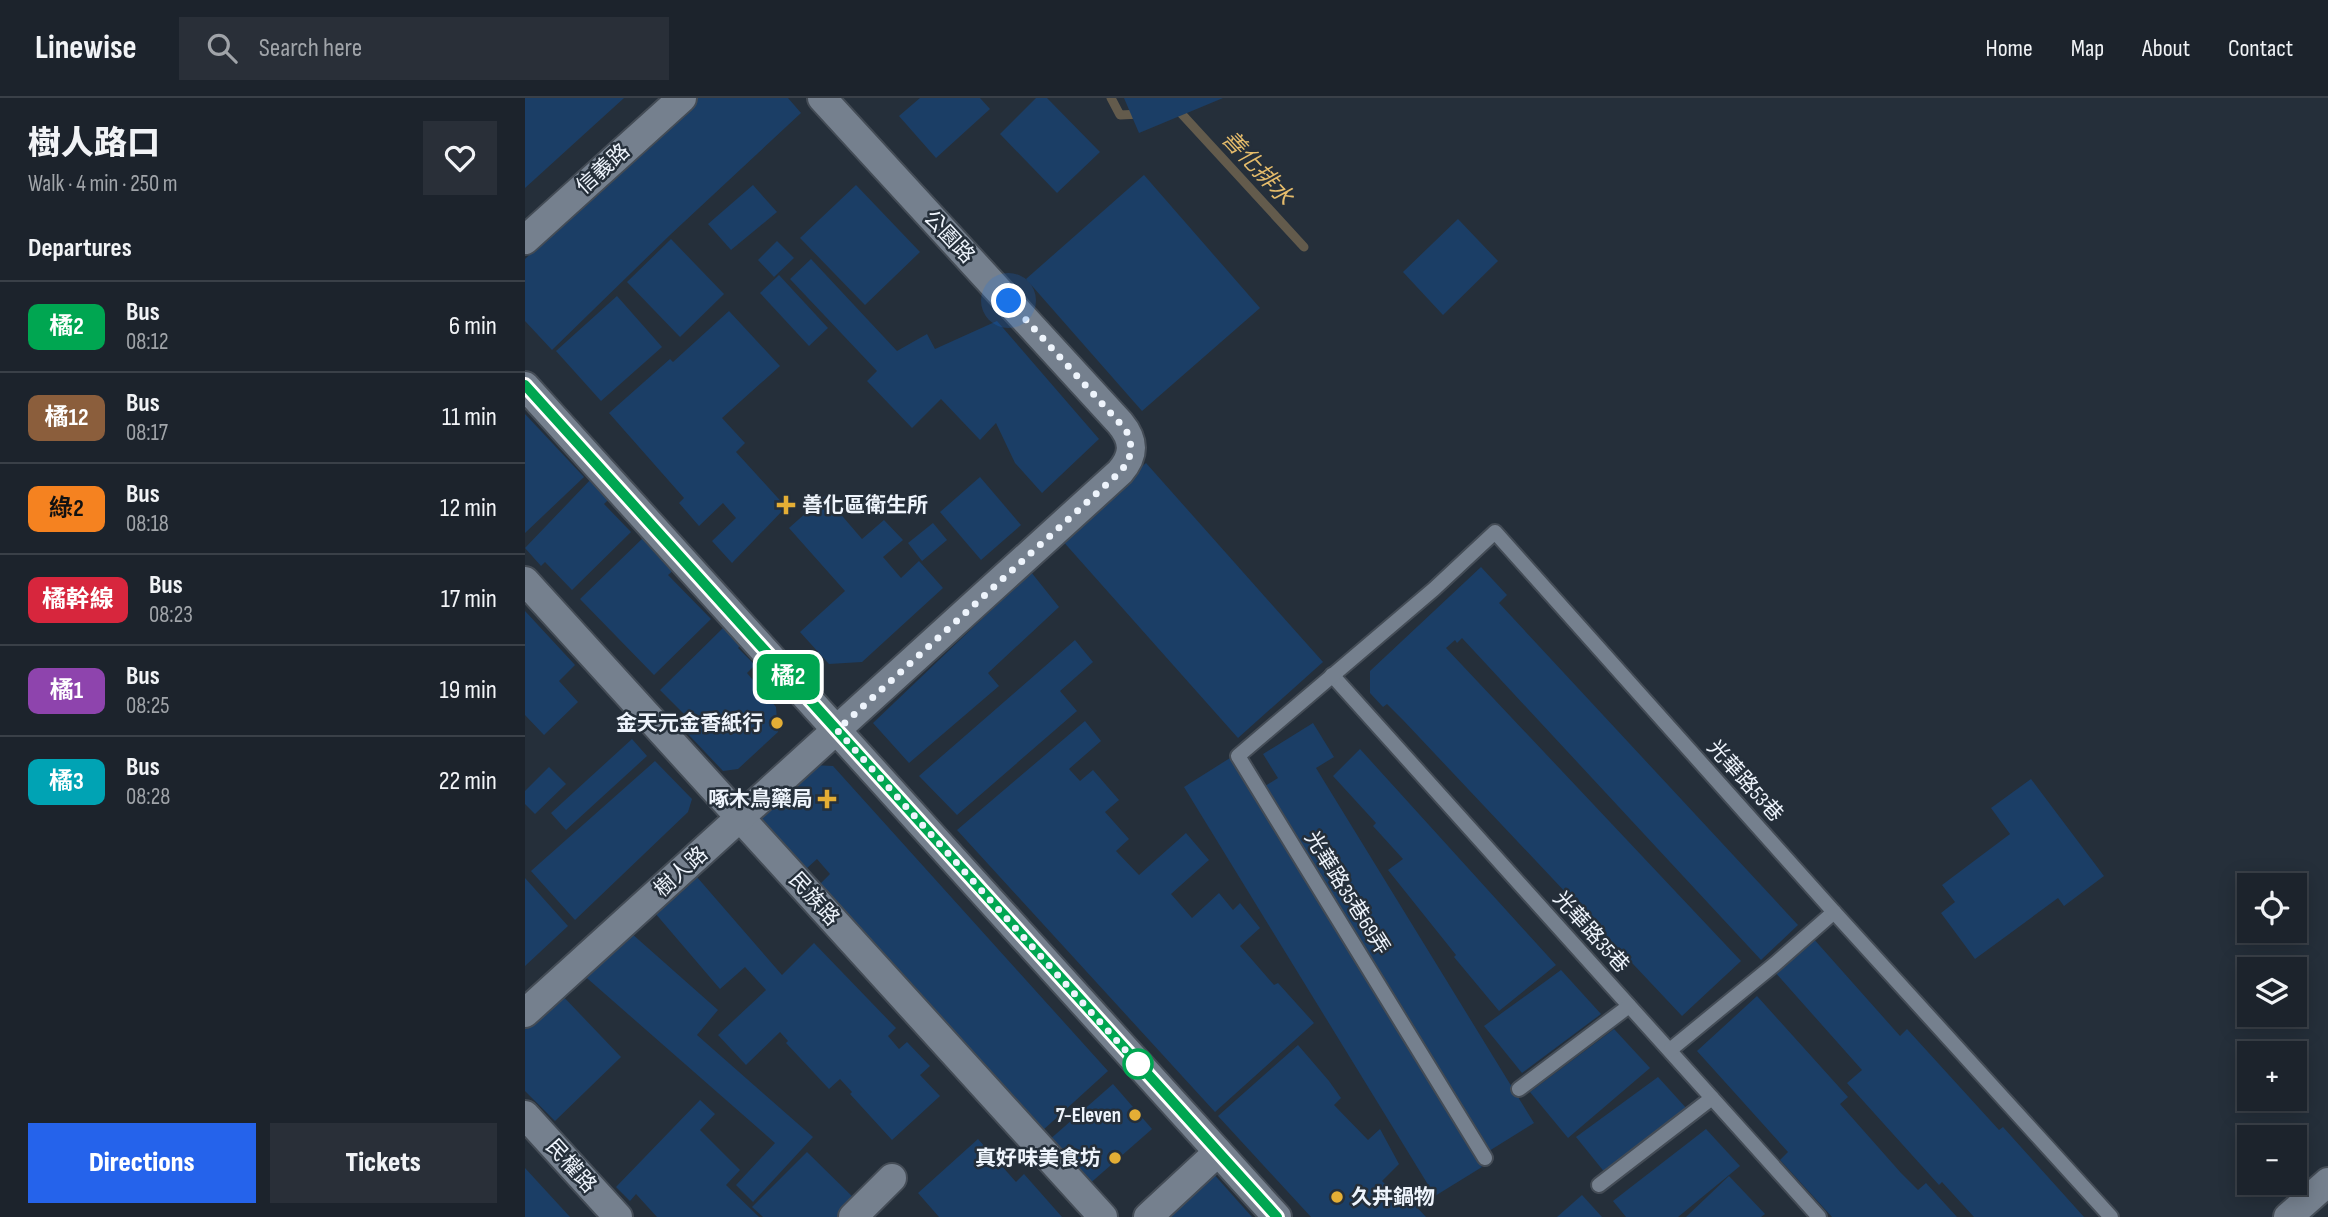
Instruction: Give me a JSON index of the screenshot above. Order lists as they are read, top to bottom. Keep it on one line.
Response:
{"streets":{"street":["信義路","公園路","樹人路","民族路","民權路"],"lane":["光華路53巷","光華路35巷69弄","光華路35巷"]},"crossings":[["公園路","樹人路"],["光華路53巷","光華路35巷69弄"],["光華路53巷","光華路35巷"],["樹人路","民族路"],["光華路35巷69弄","光華路35巷"]],"water":["善化排水"],"places":{"health":["善化區衛生所","啄木鳥藥局"],"other":["金天元金香紙行","7-Eleven","真好味美食坊","久丼鍋物"]},"lines":["bus line 橘2"],"page":{"header":"Linewise","search":"Search here","nav":["Home","Map","About","Contact"],"heading":[["樹人路口","Walk · 4 min · 250 m"],"Departures"],"on_map":"橘2","list":[{"mark":"橘2","name":"Bus","note":"08:12","value":"6 min"},{"mark":"橘12","name":"Bus","note":"08:17","value":"11 min"},{"mark":"綠2","name":"Bus","note":"08:18","value":"12 min"},{"mark":"橘幹線","name":"Bus","note":"08:23","value":"17 min"},{"mark":"橘1","name":"Bus","note":"08:25","value":"19 min"},{"mark":"橘3","name":"Bus","note":"08:28","value":"22 min"}],"map_buttons":["+","−"],"buttons":["Directions","Tickets"]}}
